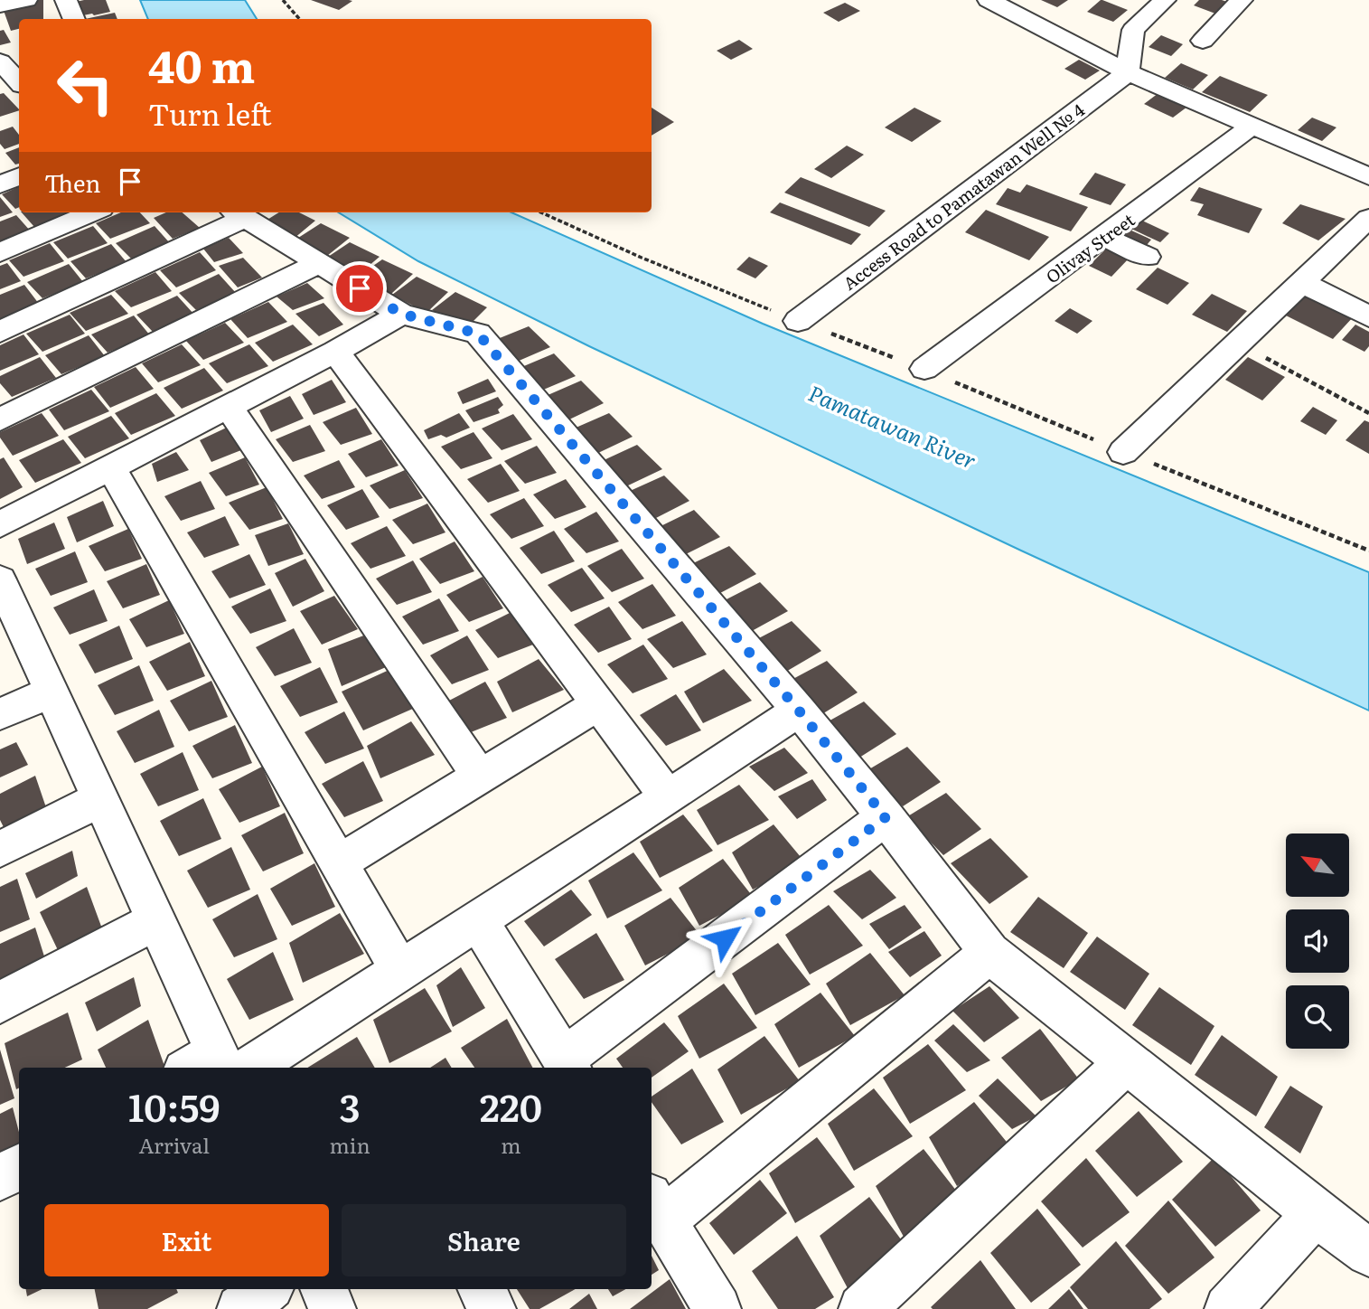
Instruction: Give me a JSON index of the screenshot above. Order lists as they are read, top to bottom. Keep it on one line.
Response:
{"streets":{"street":["Access Road to Pamatawan Well № 4","Olivay Street"]},"water":["Pamatawan River"],"north":"top left","page":{"turn":["40 m","Turn left"],"then":"Then","eta":["10:59","Arrival","3","min","220","m"],"buttons":["Exit","Share"]}}
